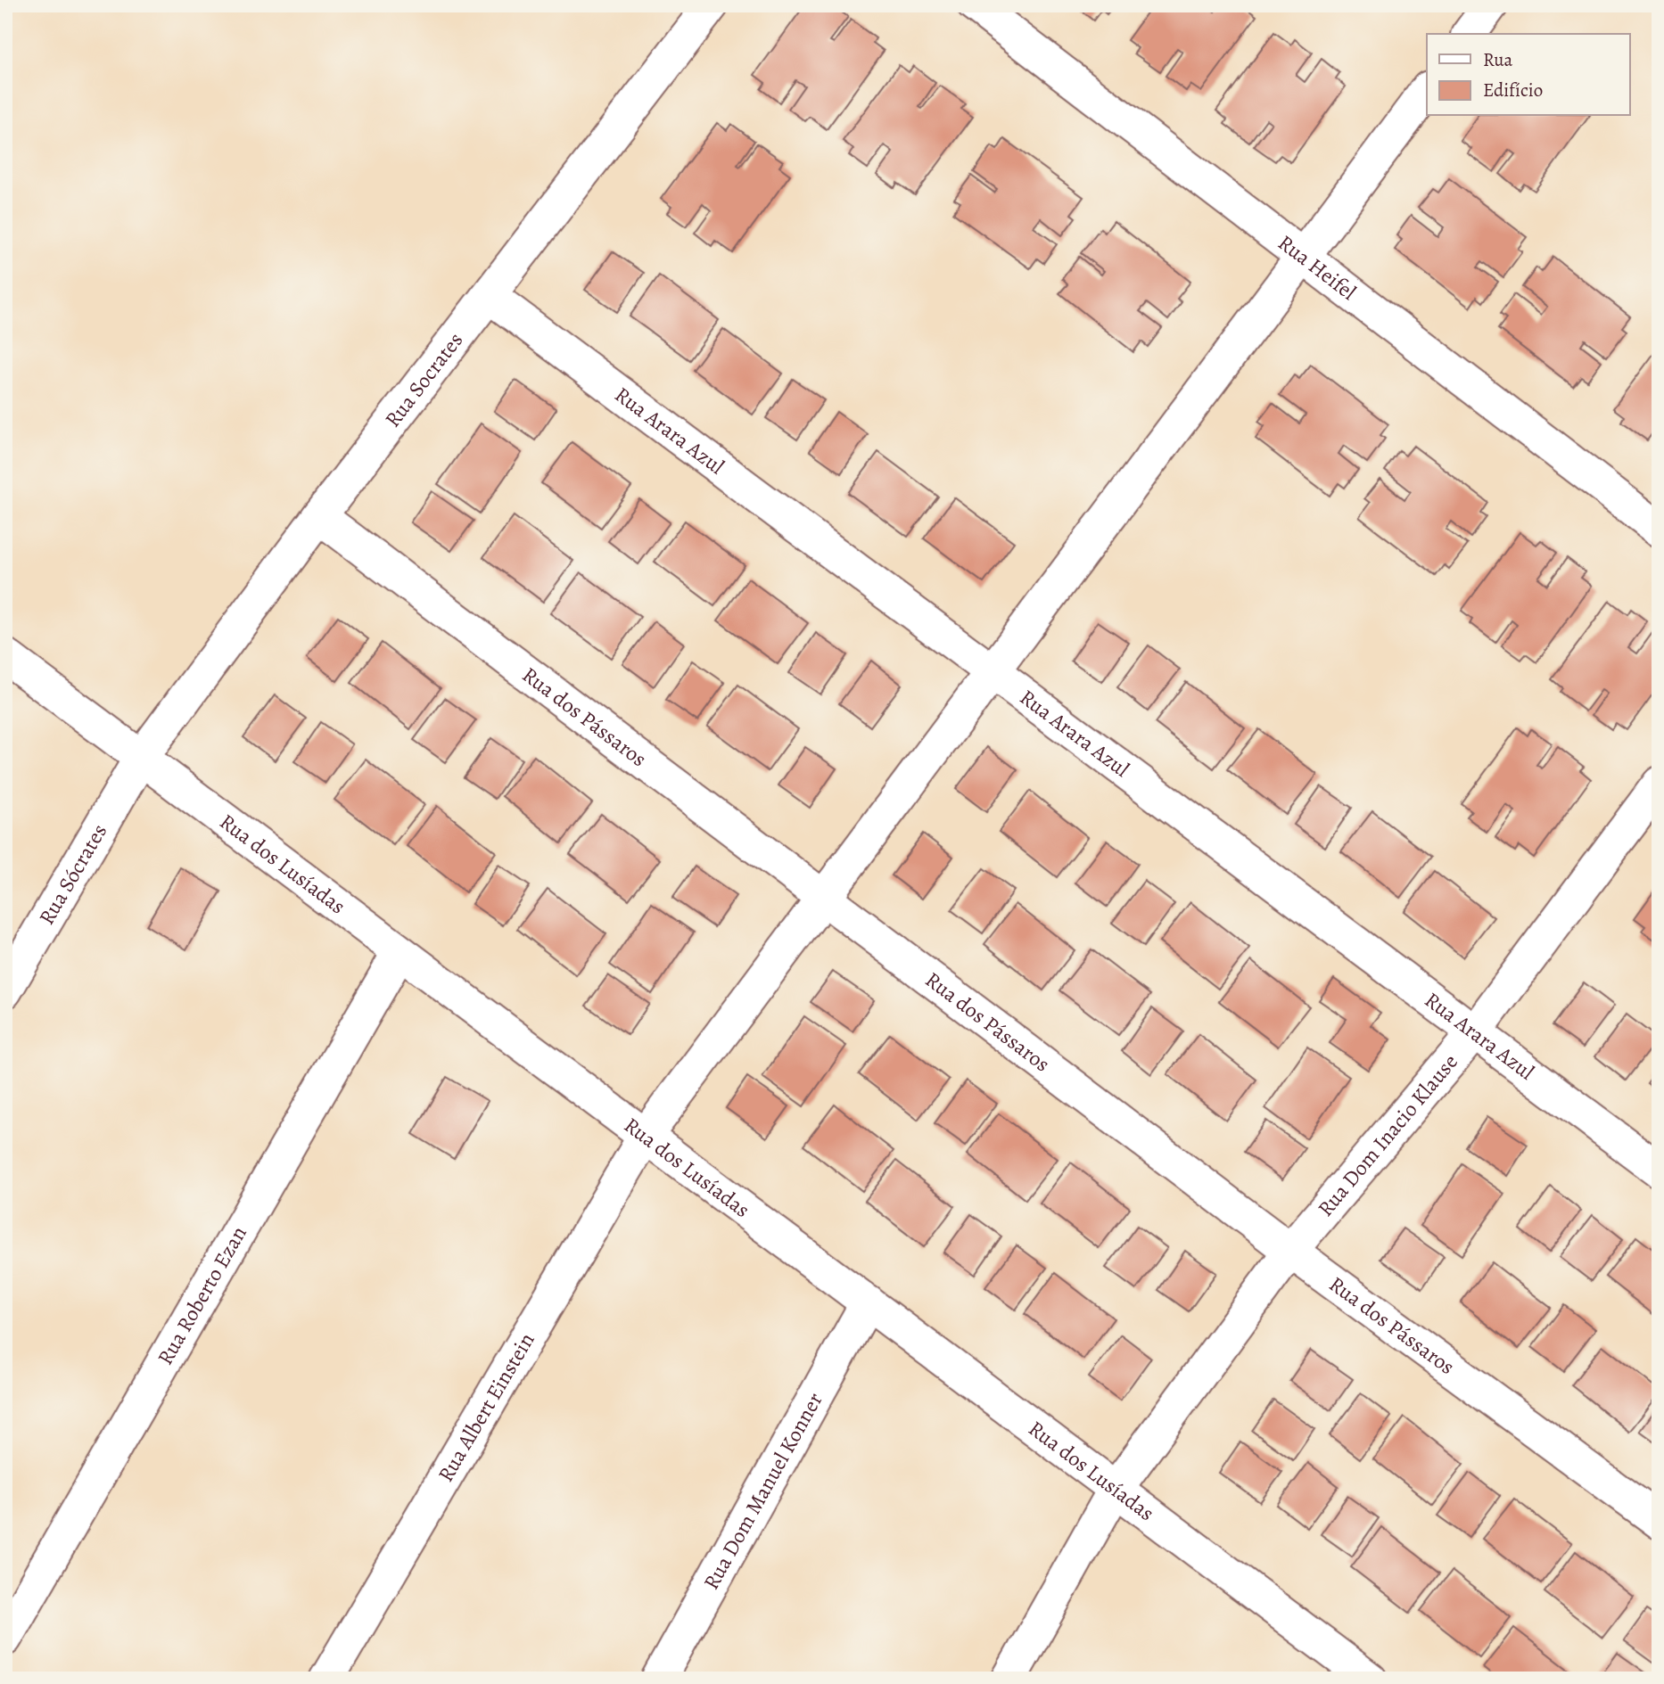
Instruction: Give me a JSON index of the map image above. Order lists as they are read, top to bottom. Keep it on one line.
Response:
{"streets":{"street":["Rua Heifel","Rua Socrates","Rua Arara Azul","Rua dos Pássaros","Rua dos Lusíadas","Rua Sócrates","Rua Dom Inacio Klause","Rua Roberto Ezan","Rua Albert Einstein","Rua Dom Manuel Konner"]},"crossings":[["Rua Heifel","Rua Albert Einstein"],["Rua Socrates","Rua Arara Azul"],["Rua Socrates","Rua dos Pássaros"],["Rua Socrates","Rua dos Lusíadas"],["Rua Socrates","Rua Sócrates"],["Rua Arara Azul","Rua Dom Inacio Klause"],["Rua Arara Azul","Rua Albert Einstein"],["Rua dos Pássaros","Rua Dom Inacio Klause"],["Rua dos Pássaros","Rua Albert Einstein"],["Rua dos Lusíadas","Rua Sócrates"],["Rua dos Lusíadas","Rua Dom Inacio Klause"],["Rua dos Lusíadas","Rua Roberto Ezan"],["Rua dos Lusíadas","Rua Albert Einstein"],["Rua dos Lusíadas","Rua Dom Manuel Konner"]],"legend":["Rua","Edifício"]}
